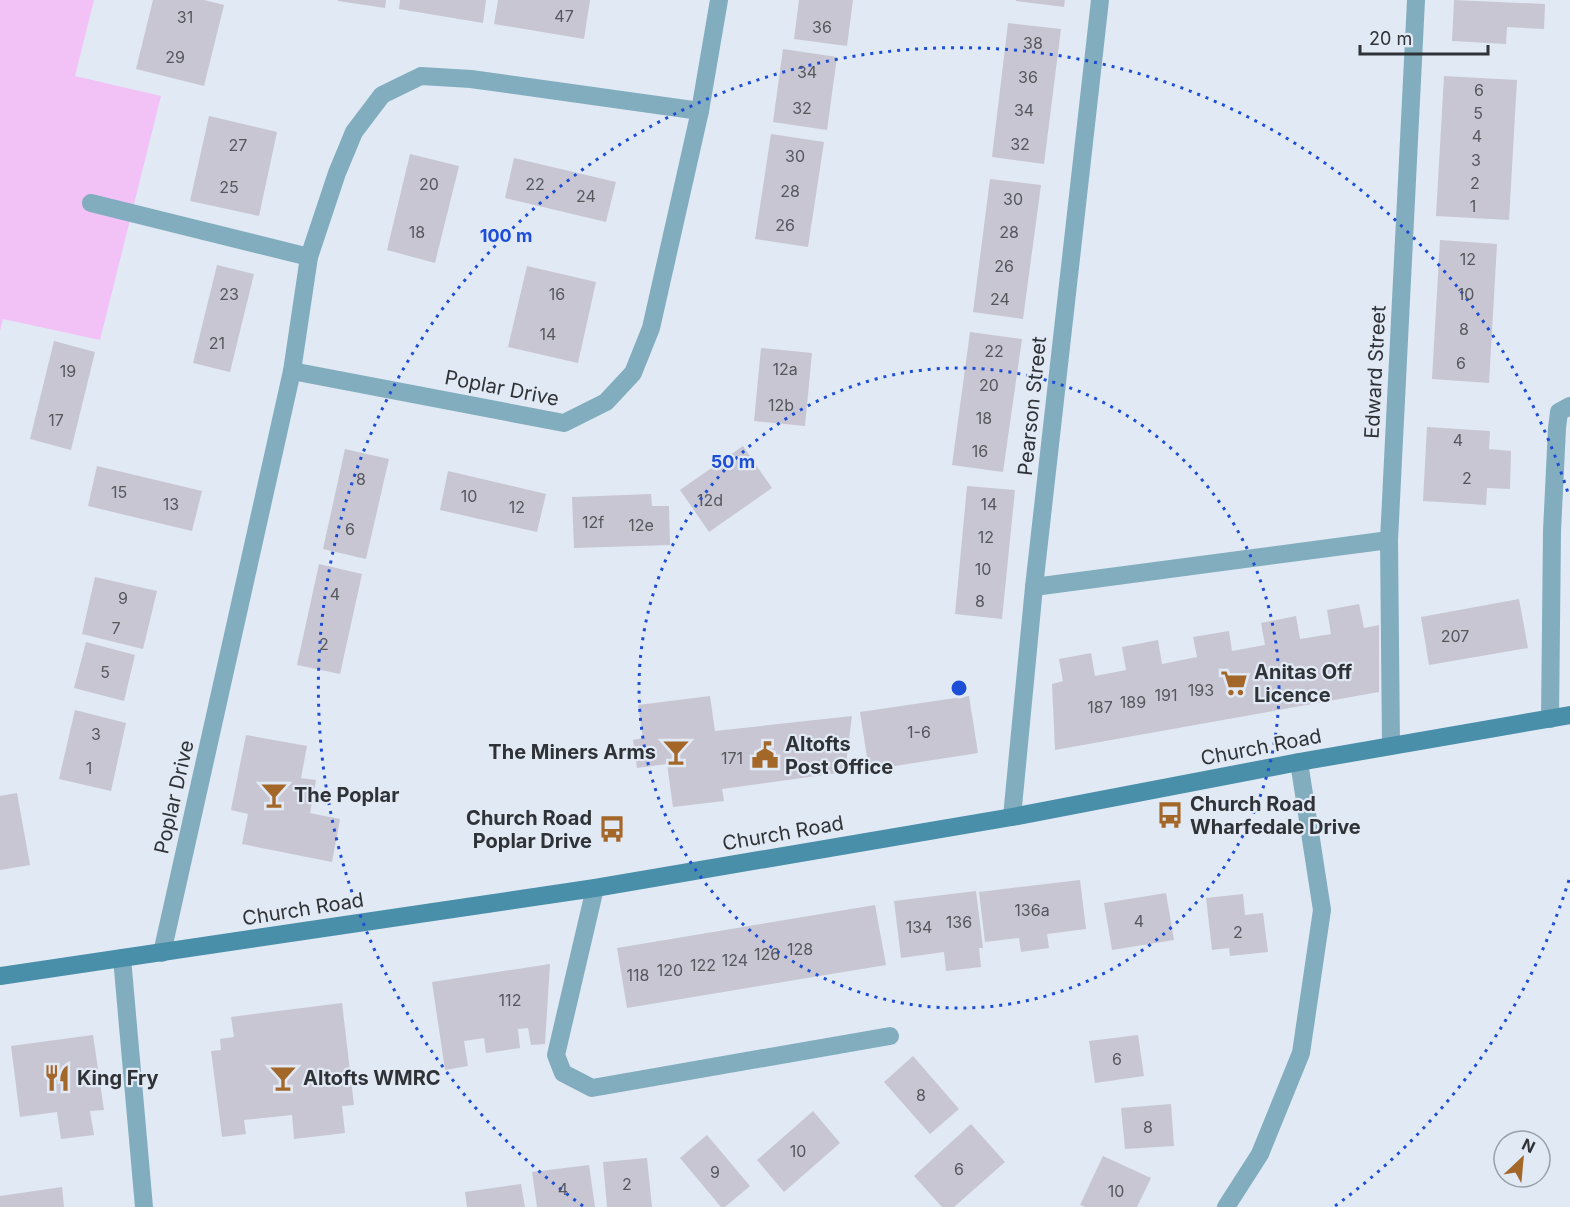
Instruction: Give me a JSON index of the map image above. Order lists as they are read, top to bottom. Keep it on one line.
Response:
{"streets":{"street":["Edward Street","Poplar Drive","Pearson Street","Church Road"]},"crossings":[["Edward Street","Church Road"],["Poplar Drive","Church Road"],["Pearson Street","Church Road"]],"places":{"supermarket":["Anitas Off Licence"],"bar":["The Miners Arms","The Poplar","Altofts WMRC"],"public building":["Altofts Post Office"],"bus stop":["Church Road Wharfedale Drive","Church Road Poplar Drive"],"restaurant":["King Fry"]},"house_numbers":["47","31","36","38","29","34","36","6","32","34","5","4","32","27","30","3","2","20","22","25","28","24","30","1","26","18","28","12","26","23","16","10","24","8","14","21","22","6","12a","19","20","12b","18","17","4","16","2","8","15","10","12d","13","14","12","12f","12e","6","12","10","4","9","8","7","207","2","5","193","191","189","187","1-6","3","171","1","136a","4","136","134","2","128","126","124","122","120","118","112","6","8","8","10","6","9","2","4","10"],"scale_bar":"20 m","north":"top right","rings":["100 m","50 m"]}
